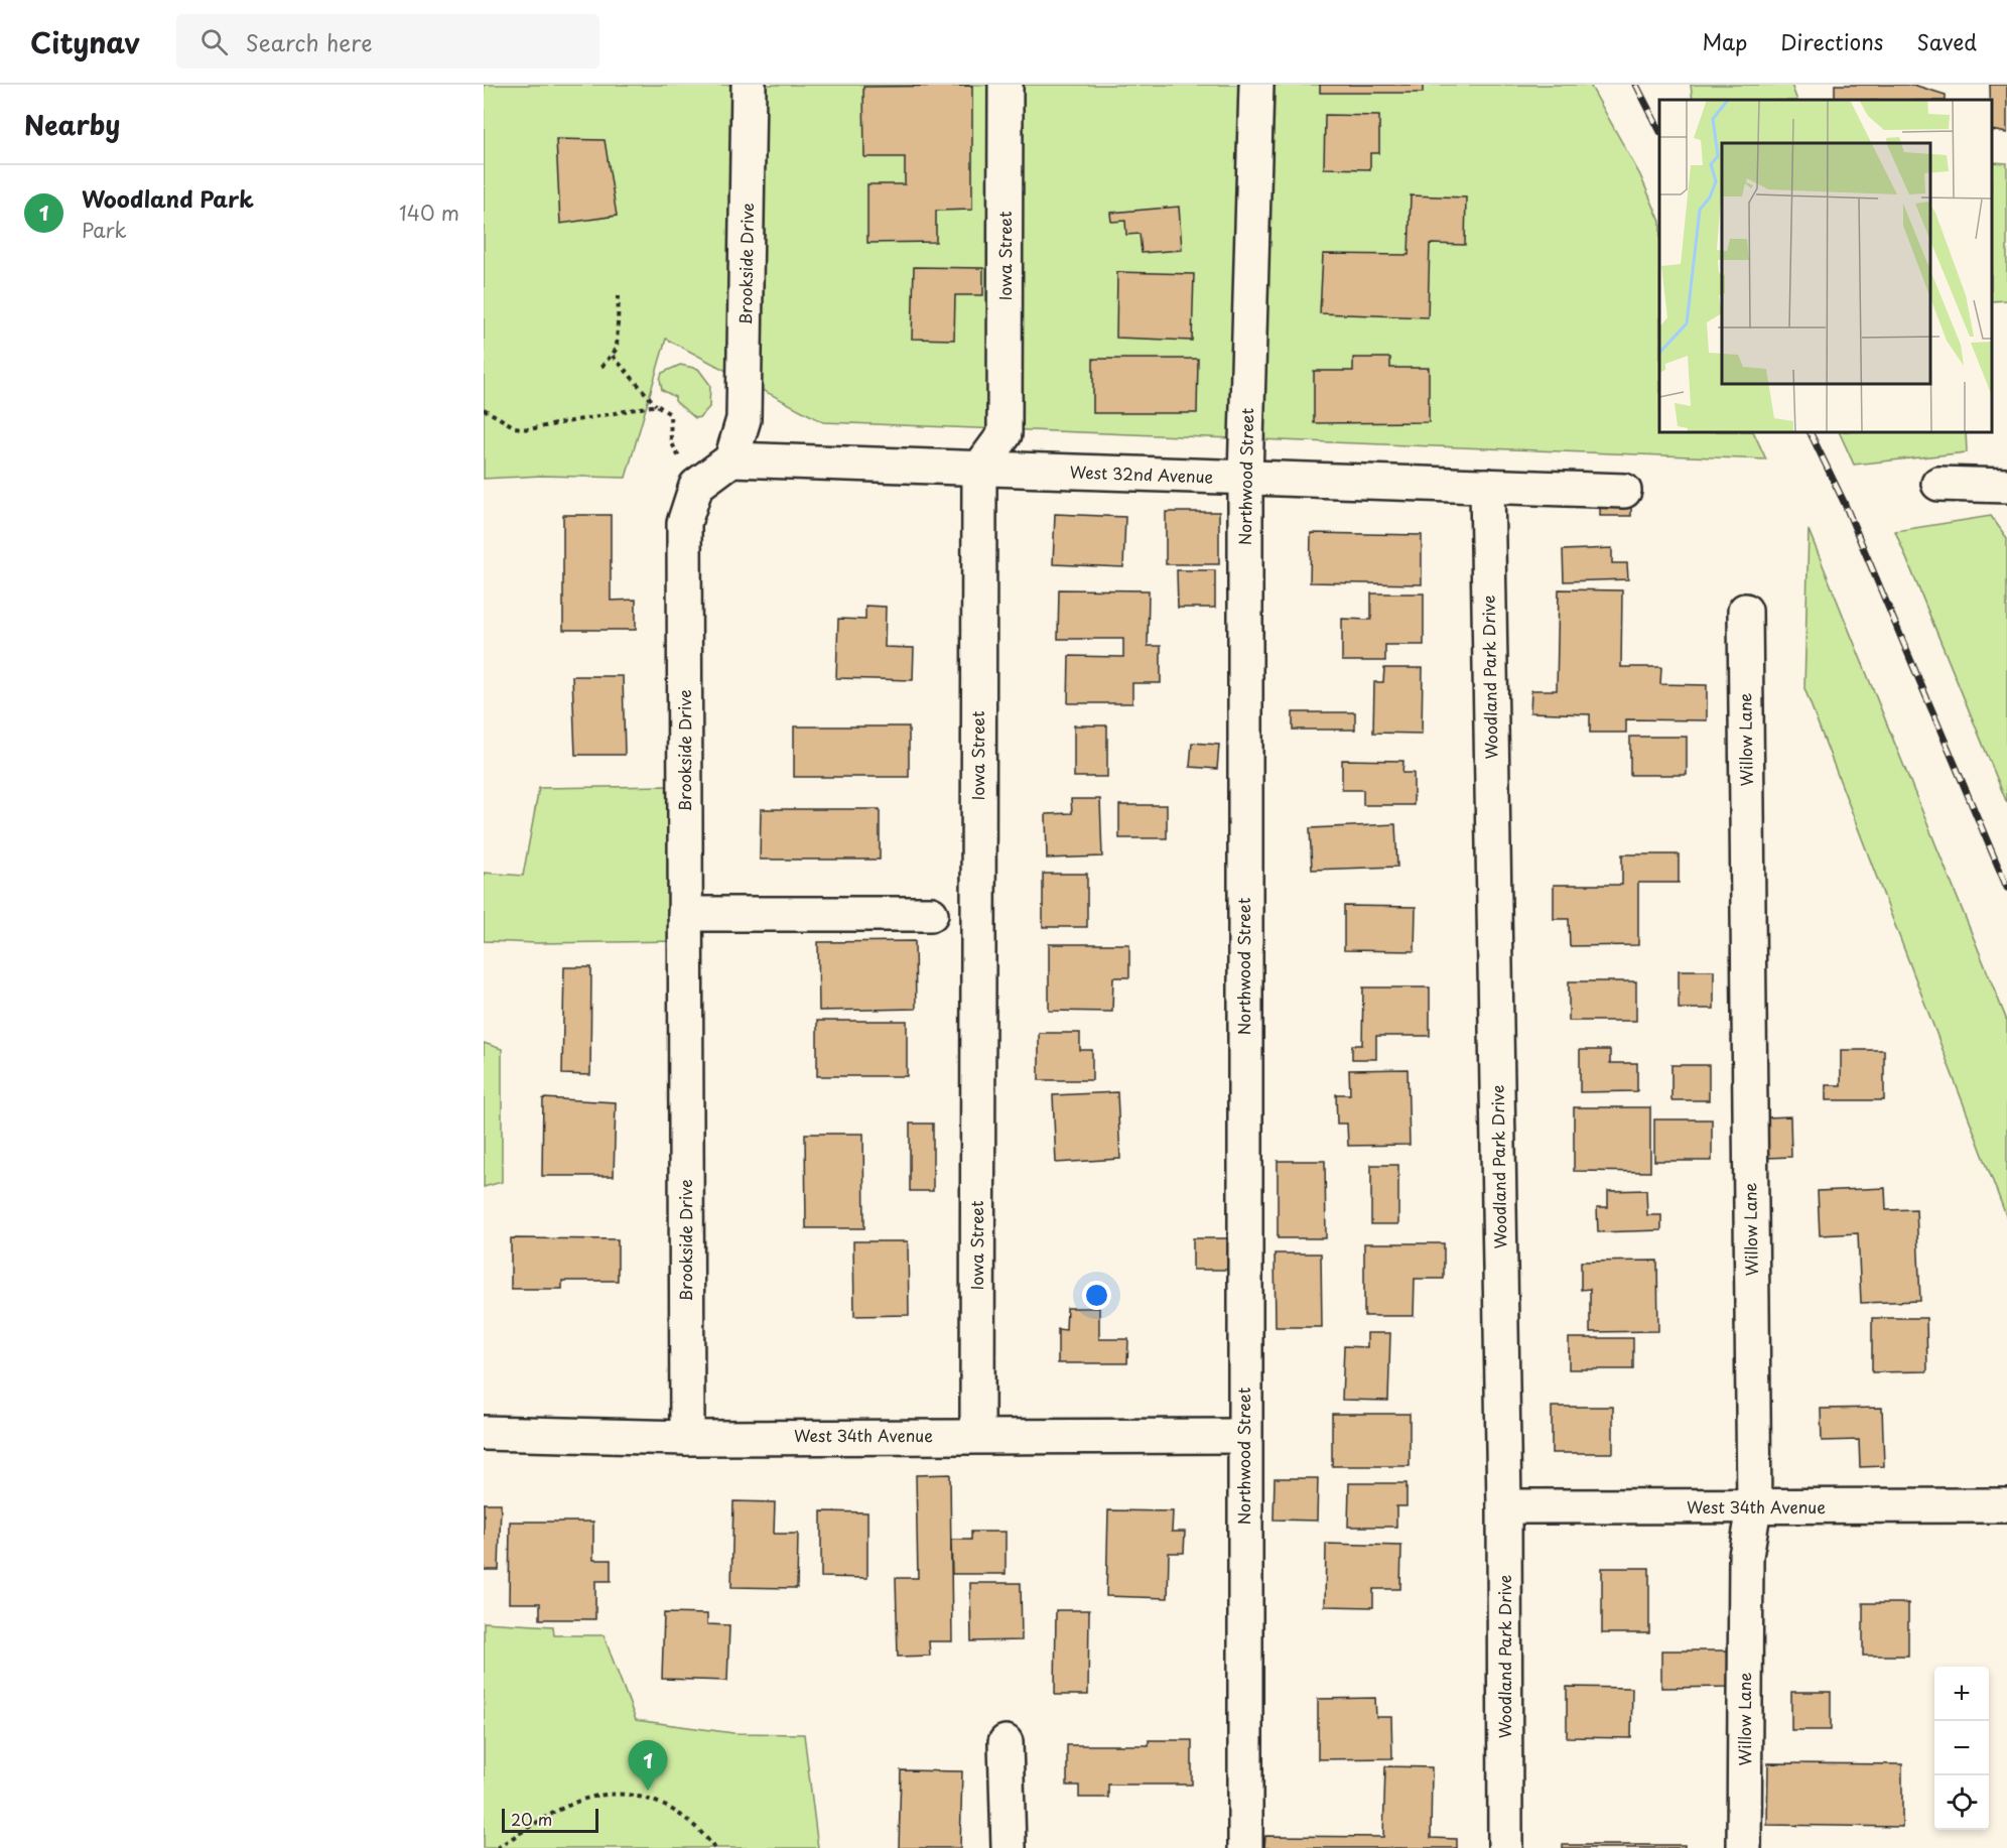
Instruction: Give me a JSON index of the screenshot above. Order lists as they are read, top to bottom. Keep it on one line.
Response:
{"streets":{"street":["Iowa Street","Brookside Drive","West 32nd Avenue","Northwood Street","Woodland Park Drive","Willow Lane","West 34th Avenue"]},"crossings":[["Iowa Street","West 32nd Avenue"],["Iowa Street","West 34th Avenue"],["Brookside Drive","West 32nd Avenue"],["Brookside Drive","West 34th Avenue"],["West 32nd Avenue","Northwood Street"],["West 32nd Avenue","Woodland Park Drive"],["Northwood Street","West 34th Avenue"],["Woodland Park Drive","West 34th Avenue"],["Willow Lane","West 34th Avenue"]],"scale_bar":"20 m","page":{"header":"Citynav","search":"Search here","nav":["Map","Directions","Saved"],"heading":"Nearby","list":[{"mark":"1","name":"Woodland Park","note":"Park","value":"140 m"}],"map_buttons":["+","−"],"pins":"1","scale":"20 m"}}
